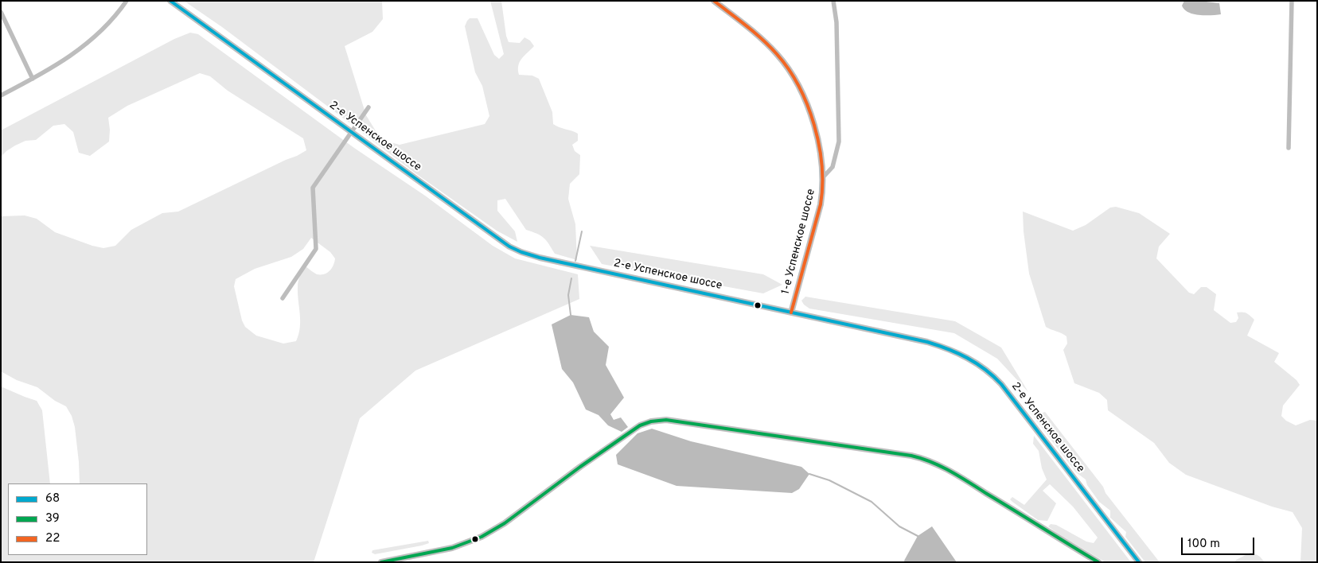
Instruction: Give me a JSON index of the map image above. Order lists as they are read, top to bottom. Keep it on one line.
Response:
{"streets":{"main road":["2-е Успенское шоссе","1-е Успенское шоссе"]},"crossings":[["2-е Успенское шоссе","1-е Успенское шоссе"]],"lines":["transit line 68","transit line 22","transit line 39"],"legend":["68","39","22"],"scale_bar":"100 m"}
